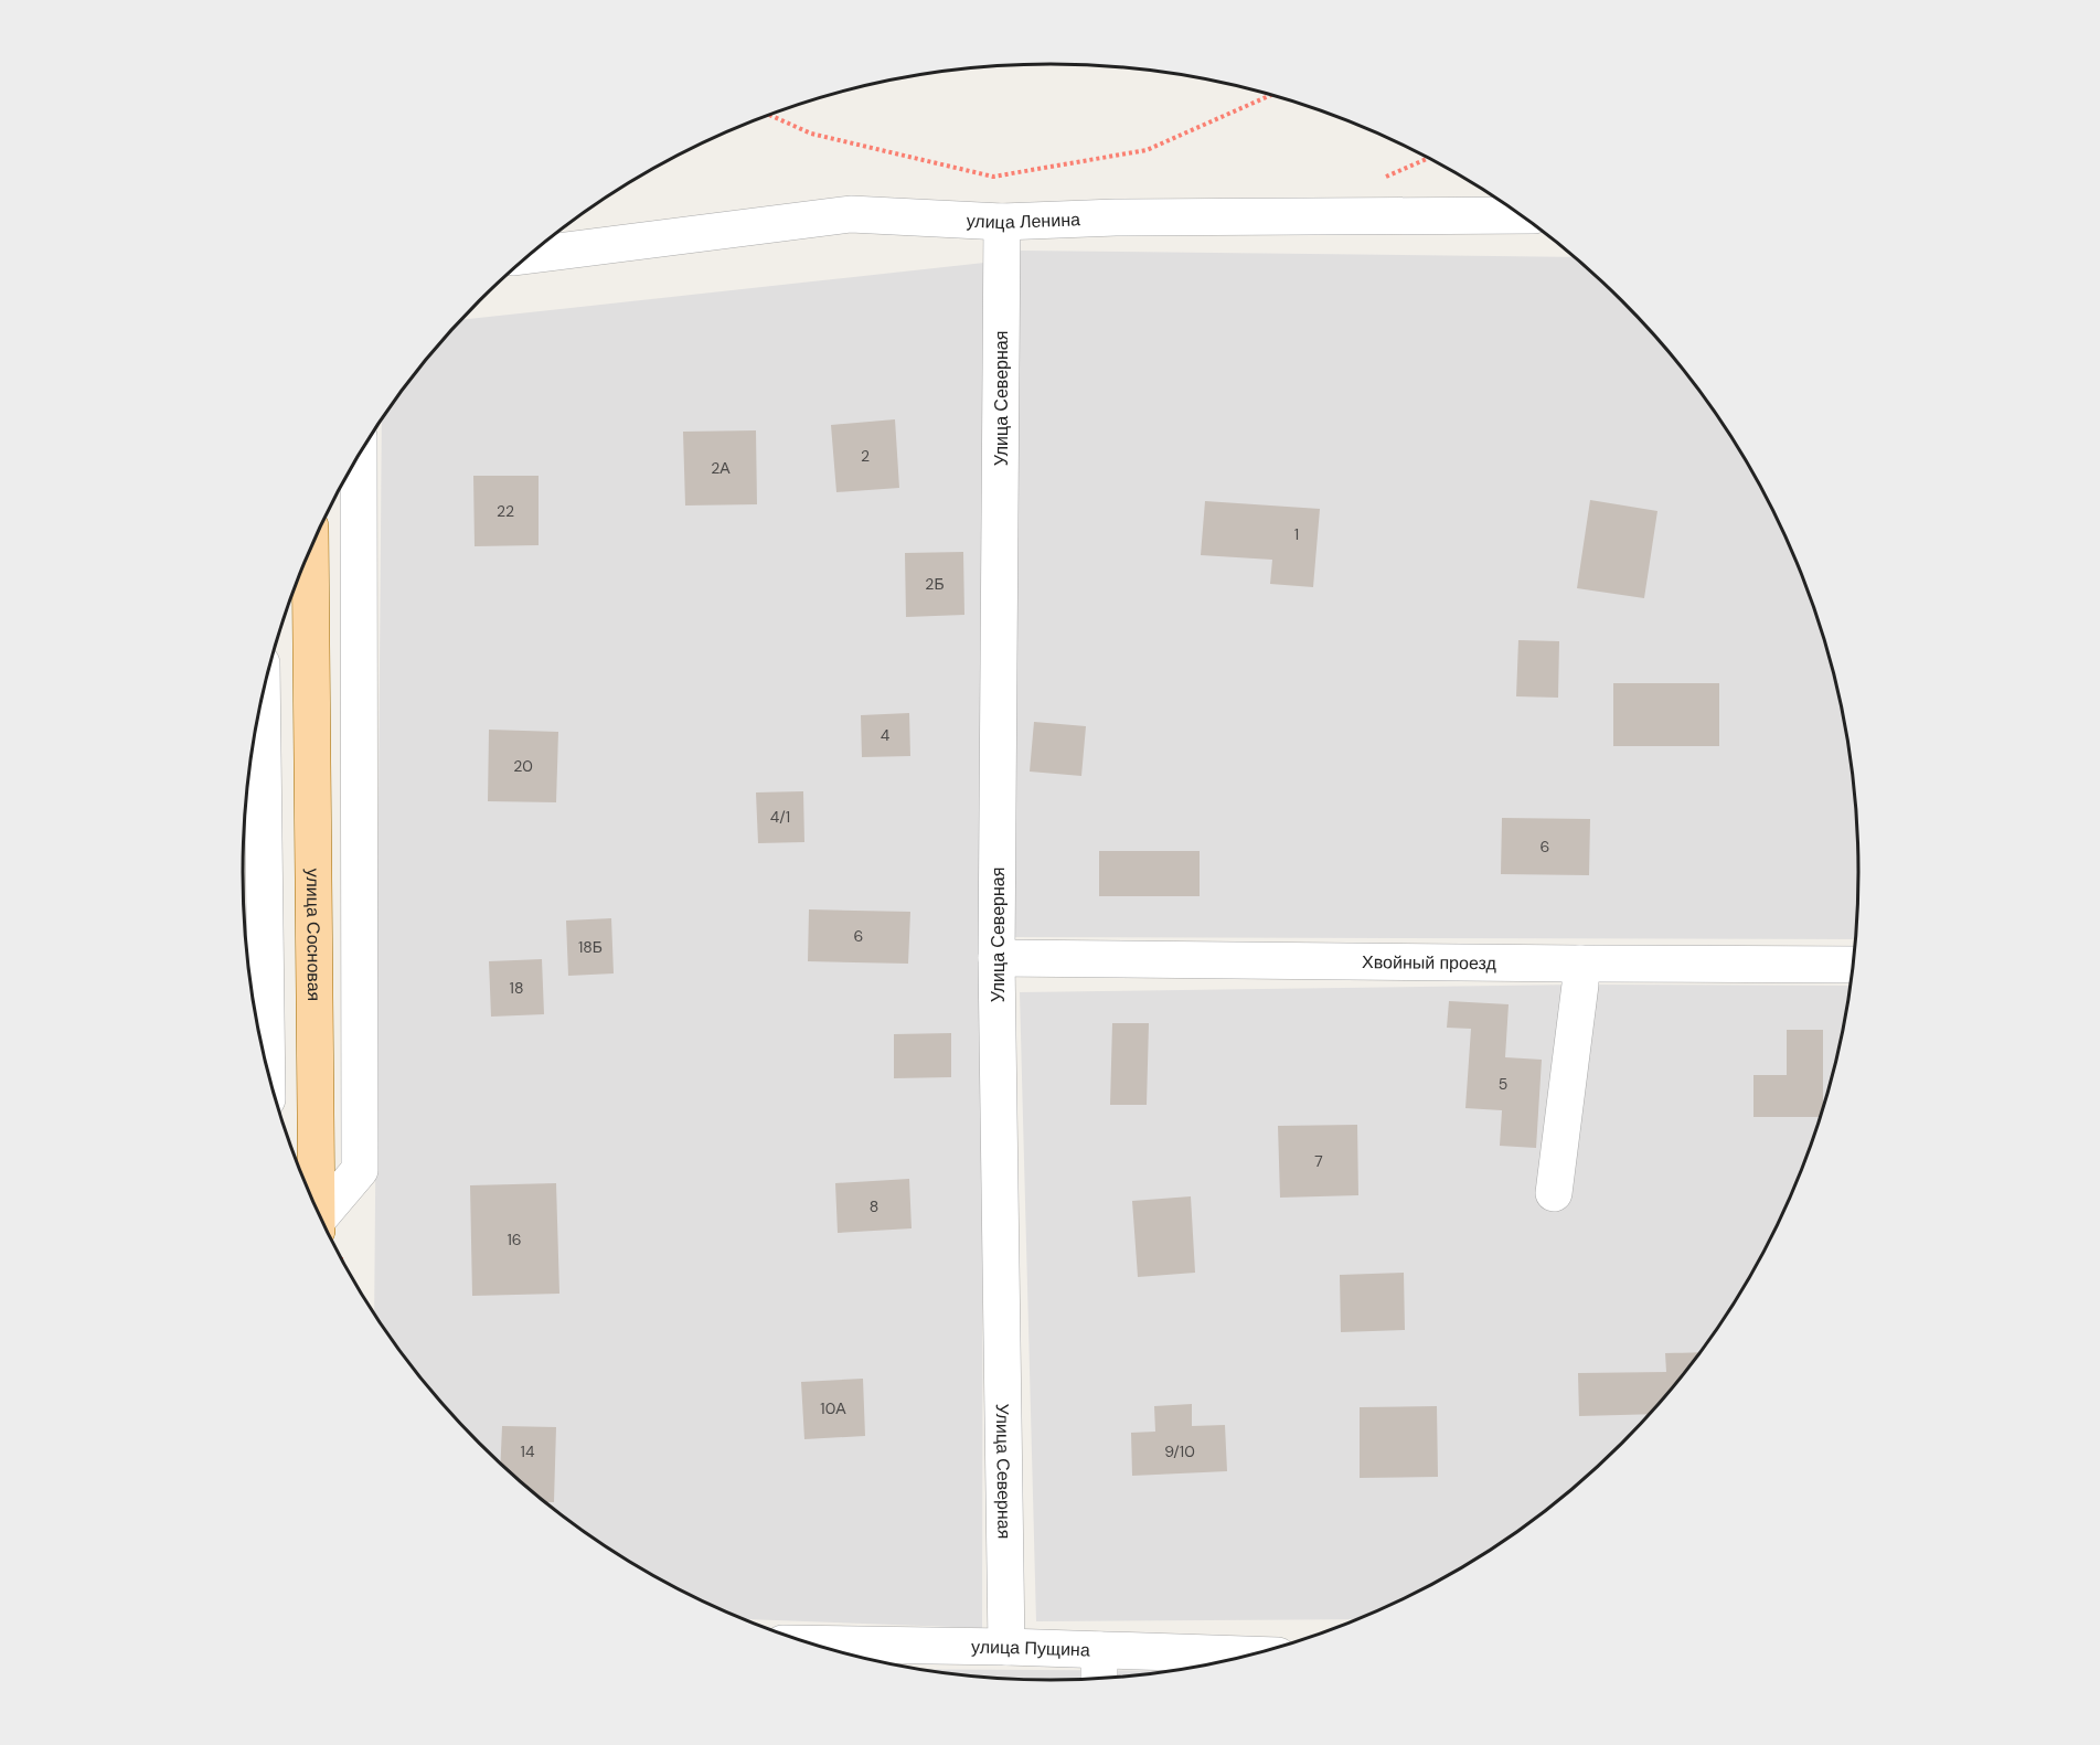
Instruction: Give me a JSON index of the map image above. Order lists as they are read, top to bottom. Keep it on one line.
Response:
{"streets":{"main road":["улица Сосновая"],"street":["улица Ленина","Улица Северная","Хвойный проезд","улица Пущина"]},"crossings":[["улица Ленина","Улица Северная"],["Улица Северная","Хвойный проезд"],["Улица Северная","улица Пущина"]],"house_numbers":["2","2А","22","1","2Б","4","20","4/1","6","6","18Б","18","5","7","8","16","10А","14","9/10"]}
